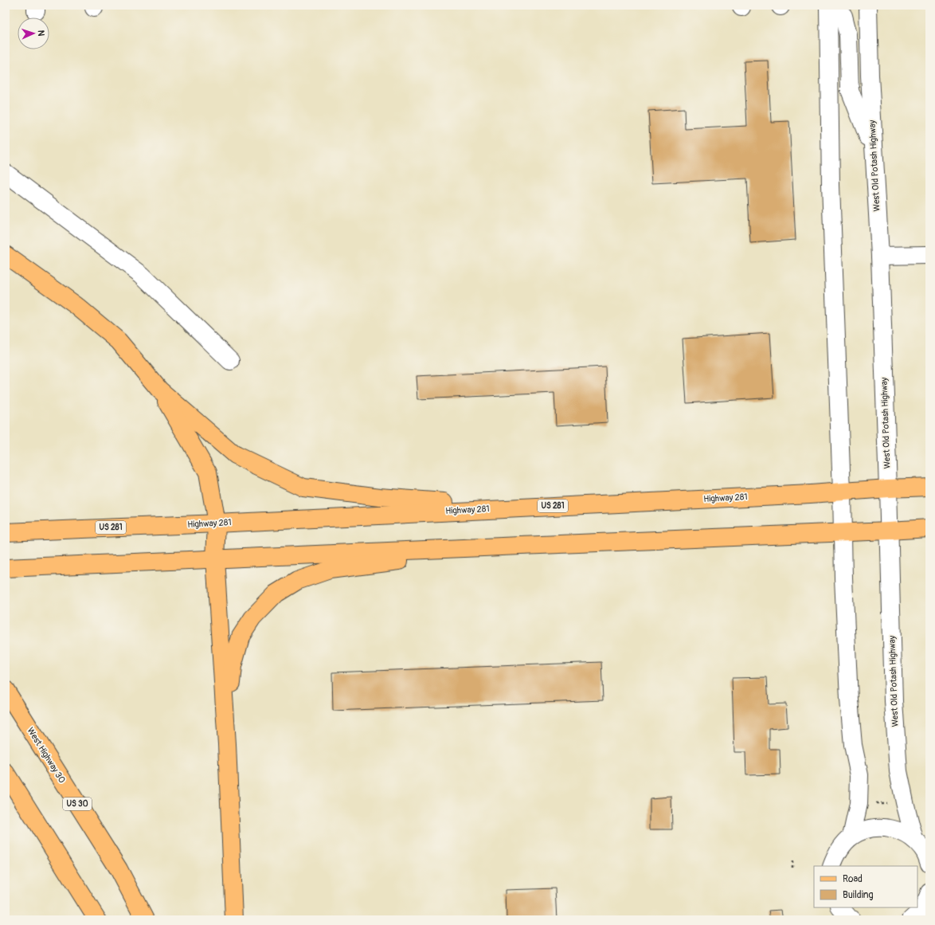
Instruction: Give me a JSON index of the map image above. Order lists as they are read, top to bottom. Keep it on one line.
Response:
{"streets":{"main road":["Highway 281","US 281","West Highway 30","US 30"],"street":["West Old Potash Highway"]},"crossings":[["West Old Potash Highway","Highway 281"]],"legend":["Road","Building"],"north":"right"}
